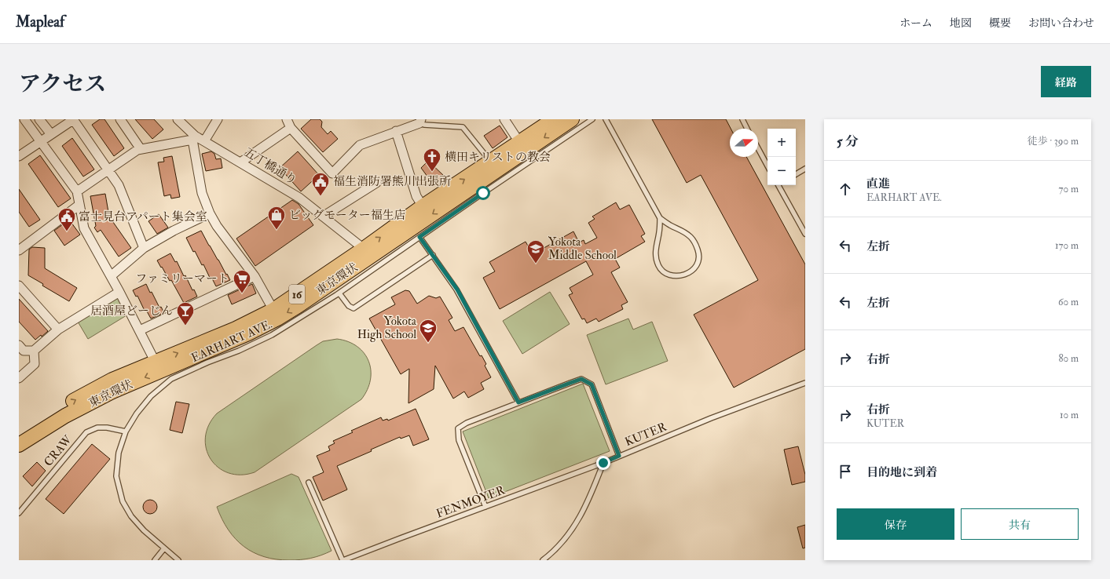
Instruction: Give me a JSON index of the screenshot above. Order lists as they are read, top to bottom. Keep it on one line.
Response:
{"streets":{"highway":["東京環状","16"],"street":["五丁橋通り"],"lane":["EARHART AVE.","KUTER","CRAW","FENMOYER"]},"crossings":[["五丁橋通り","東京環状"],["EARHART AVE.","CRAW"],["KUTER","FENMOYER"]],"places":{"church":["横田キリストの教会"],"public building":["福生消防署熊川出張所","富士見台アパート集会室"],"shop":["ビッグモーター福生店"],"school or university":["Yokota Middle School","Yokota High School"],"supermarket":["ファミリーマート"],"bar":["居酒屋どーじん"]},"north":"right","page":{"header":"Mapleaf","nav":["ホーム","地図","概要","お問い合わせ"],"title":"アクセス","buttons":["経路",["保存","共有"]],"heading":["5 分","徒歩 · 390 m"],"map_buttons":["+","−"],"list":[["直進","EARHART AVE.","70 m"],["左折","170 m"],["左折","60 m"],["右折","80 m"],["右折","KUTER","10 m"],"目的地に到着"]}}
